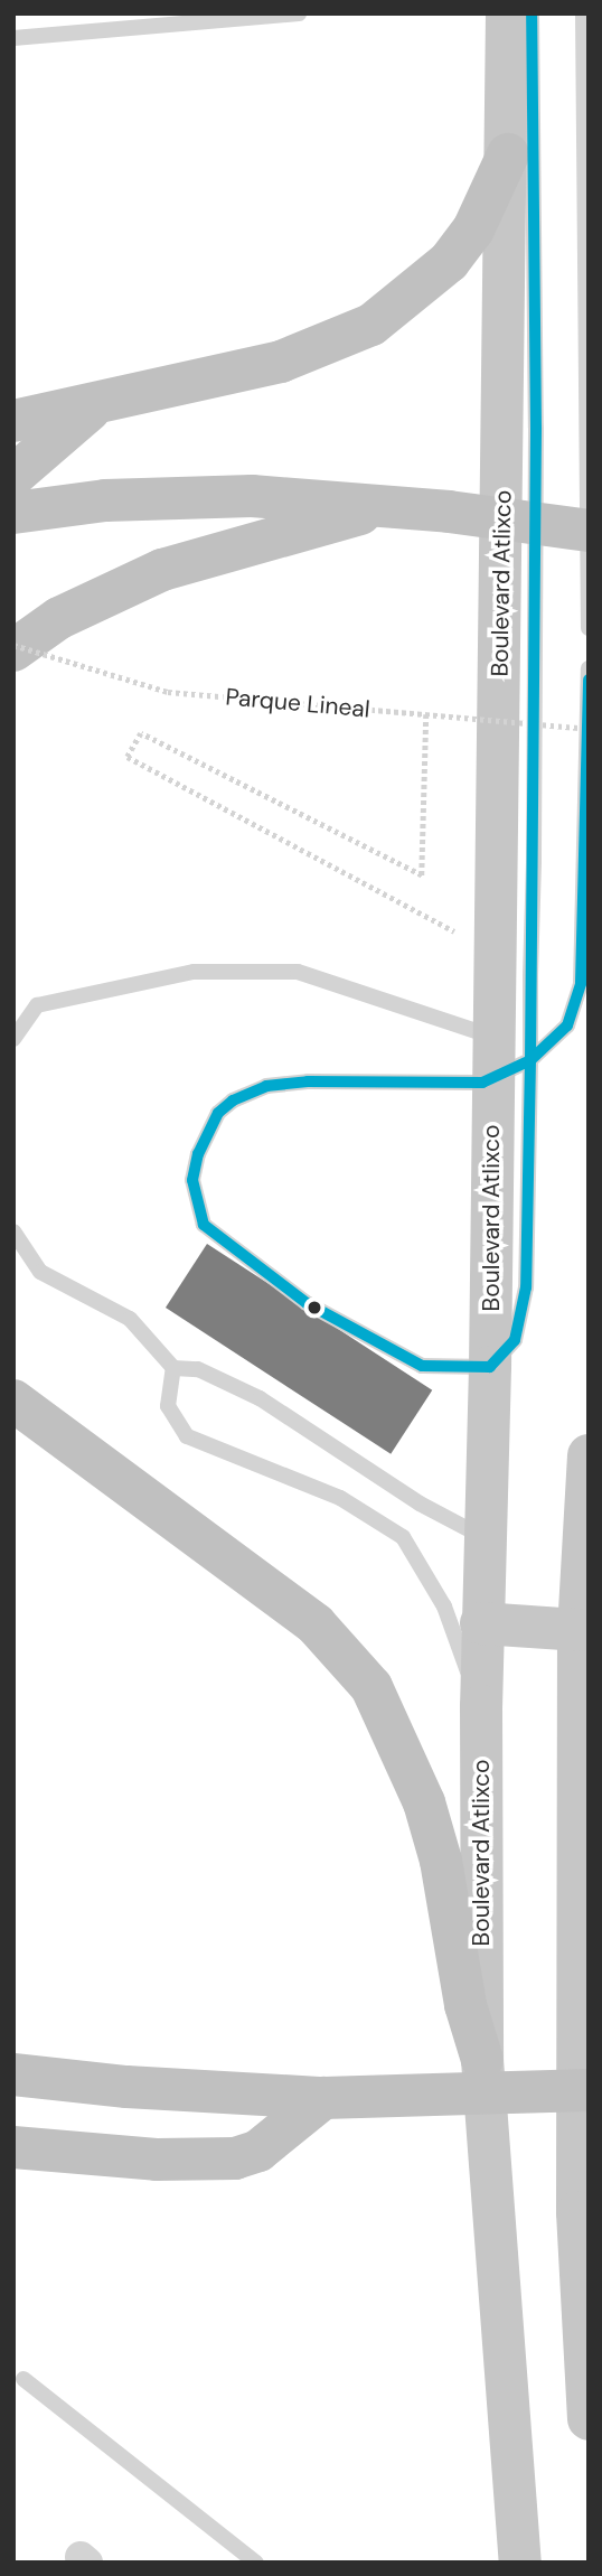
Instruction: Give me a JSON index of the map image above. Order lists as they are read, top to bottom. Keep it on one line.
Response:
{"streets":{"main road":["Boulevard Atlixco"],"path":["Parque Lineal"]}}
